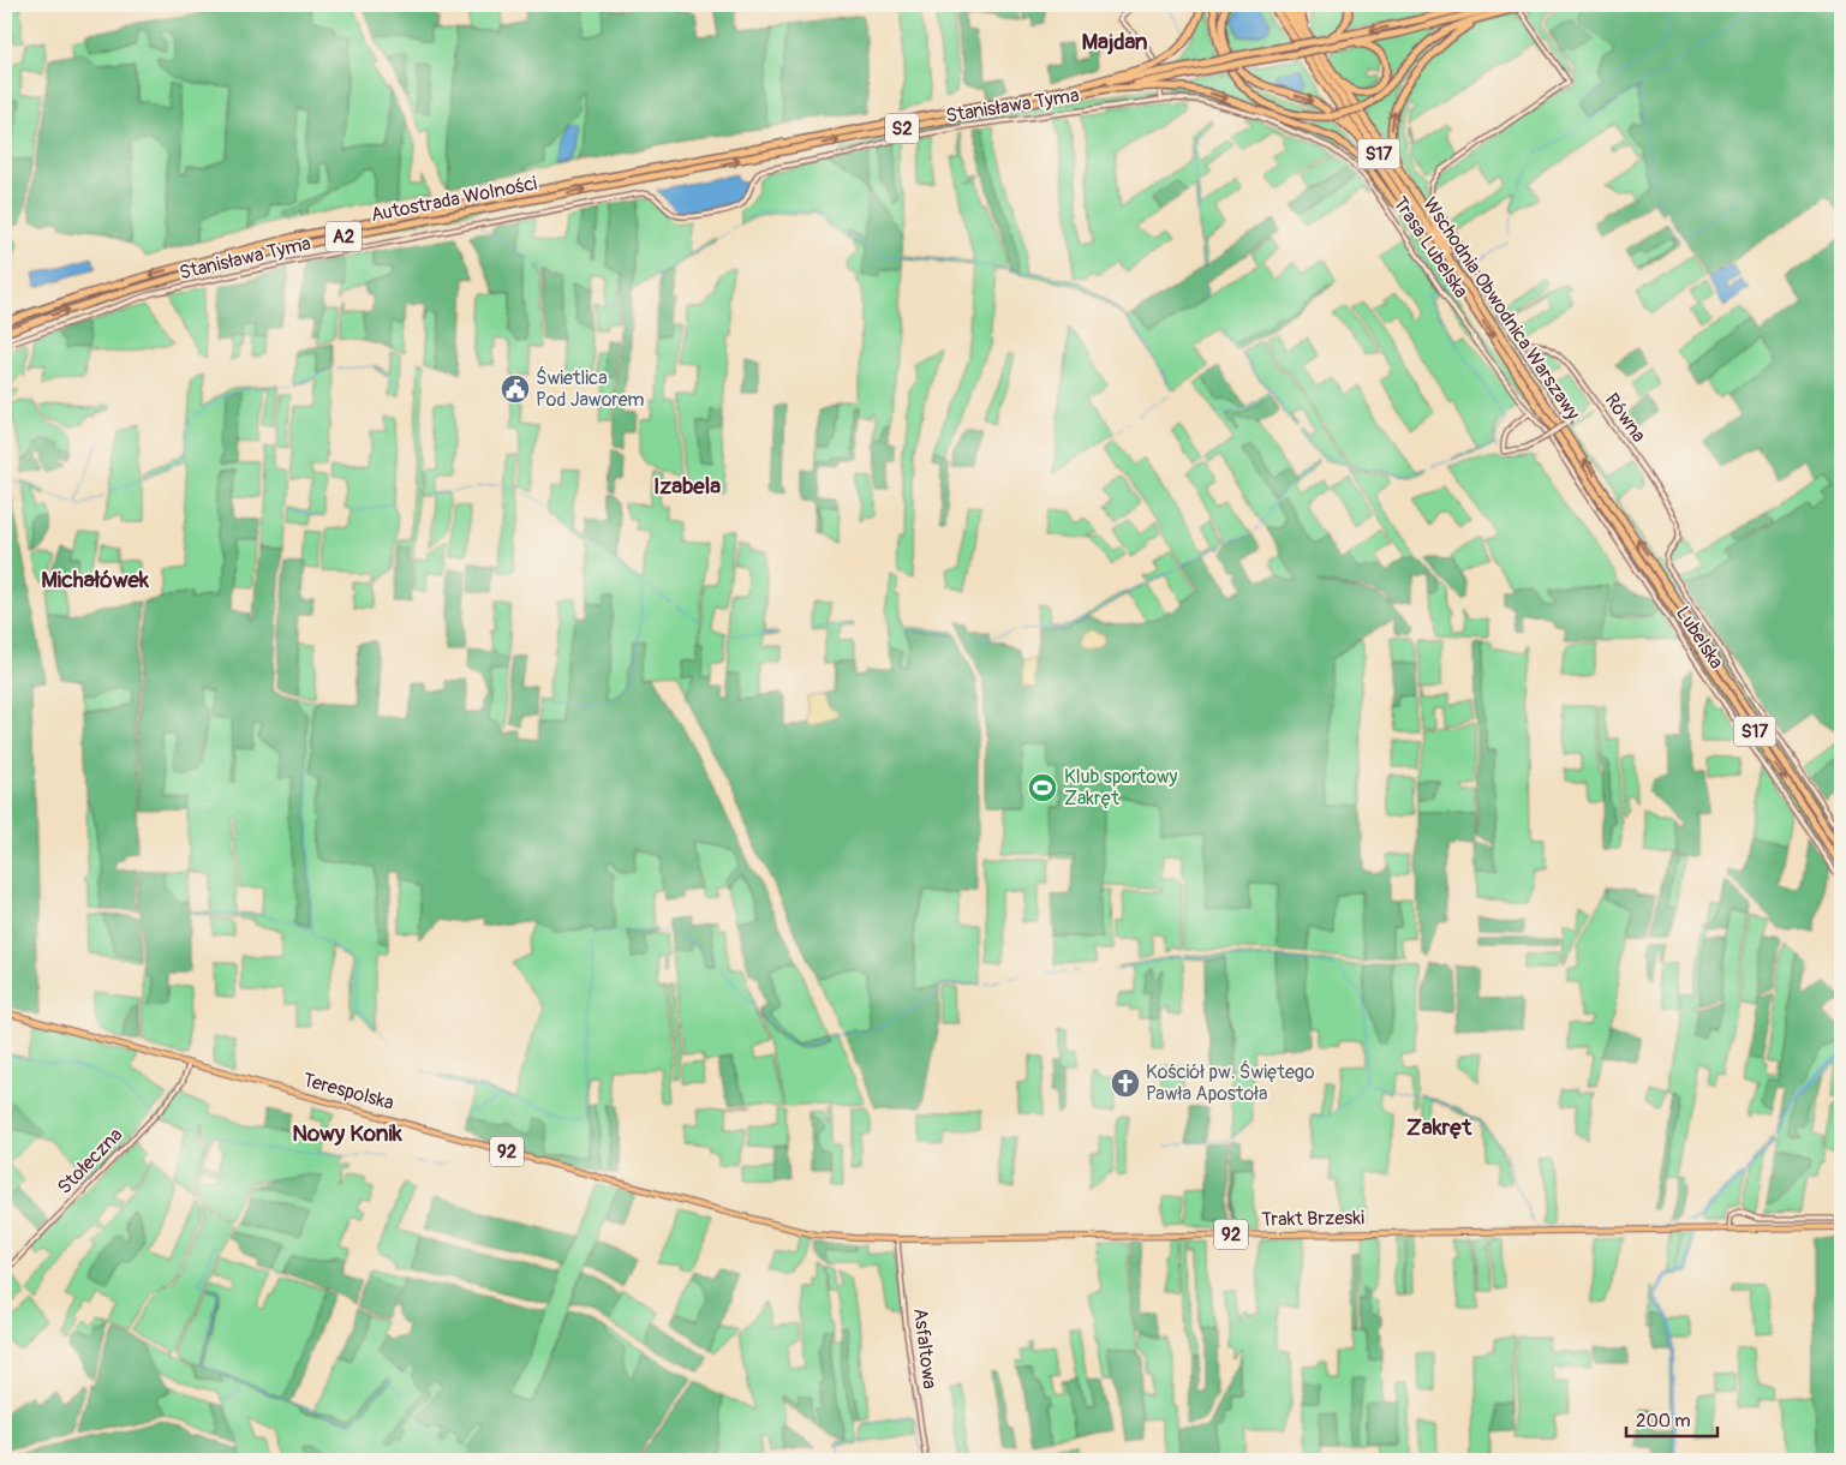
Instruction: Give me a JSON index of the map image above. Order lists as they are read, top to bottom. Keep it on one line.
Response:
{"streets":{"highway":["S2","S17","Autostrada Wolności","A2","Wschodnia Obwodnica Warszawy"],"main road":["Terespolska","92","Trakt Brzeski"],"street":["Stanisława Tyma","Trasa Lubelska","Równa","Lubelska","Stołeczna","Asfaltowa"]},"crossings":[["Stanisława Tyma","Trasa Lubelska"],["S2","Autostrada Wolności"],["S17","Wschodnia Obwodnica Warszawy"],["Trasa Lubelska","Równa"],["Trasa Lubelska","Lubelska"],["Terespolska","Stołeczna"],["Terespolska","Trakt Brzeski"],["Trakt Brzeski","Asfaltowa"]],"districts":["Majdan","Izabela","Michałówek","Zakręt","Nowy Konik"],"places":{"public building":["Świetlica Pod Jaworem"],"sports":["Klub sportowy Zakręt"],"church":["Kościół pw. Świętego Pawła Apostoła"]},"scale_bar":"200 m"}
